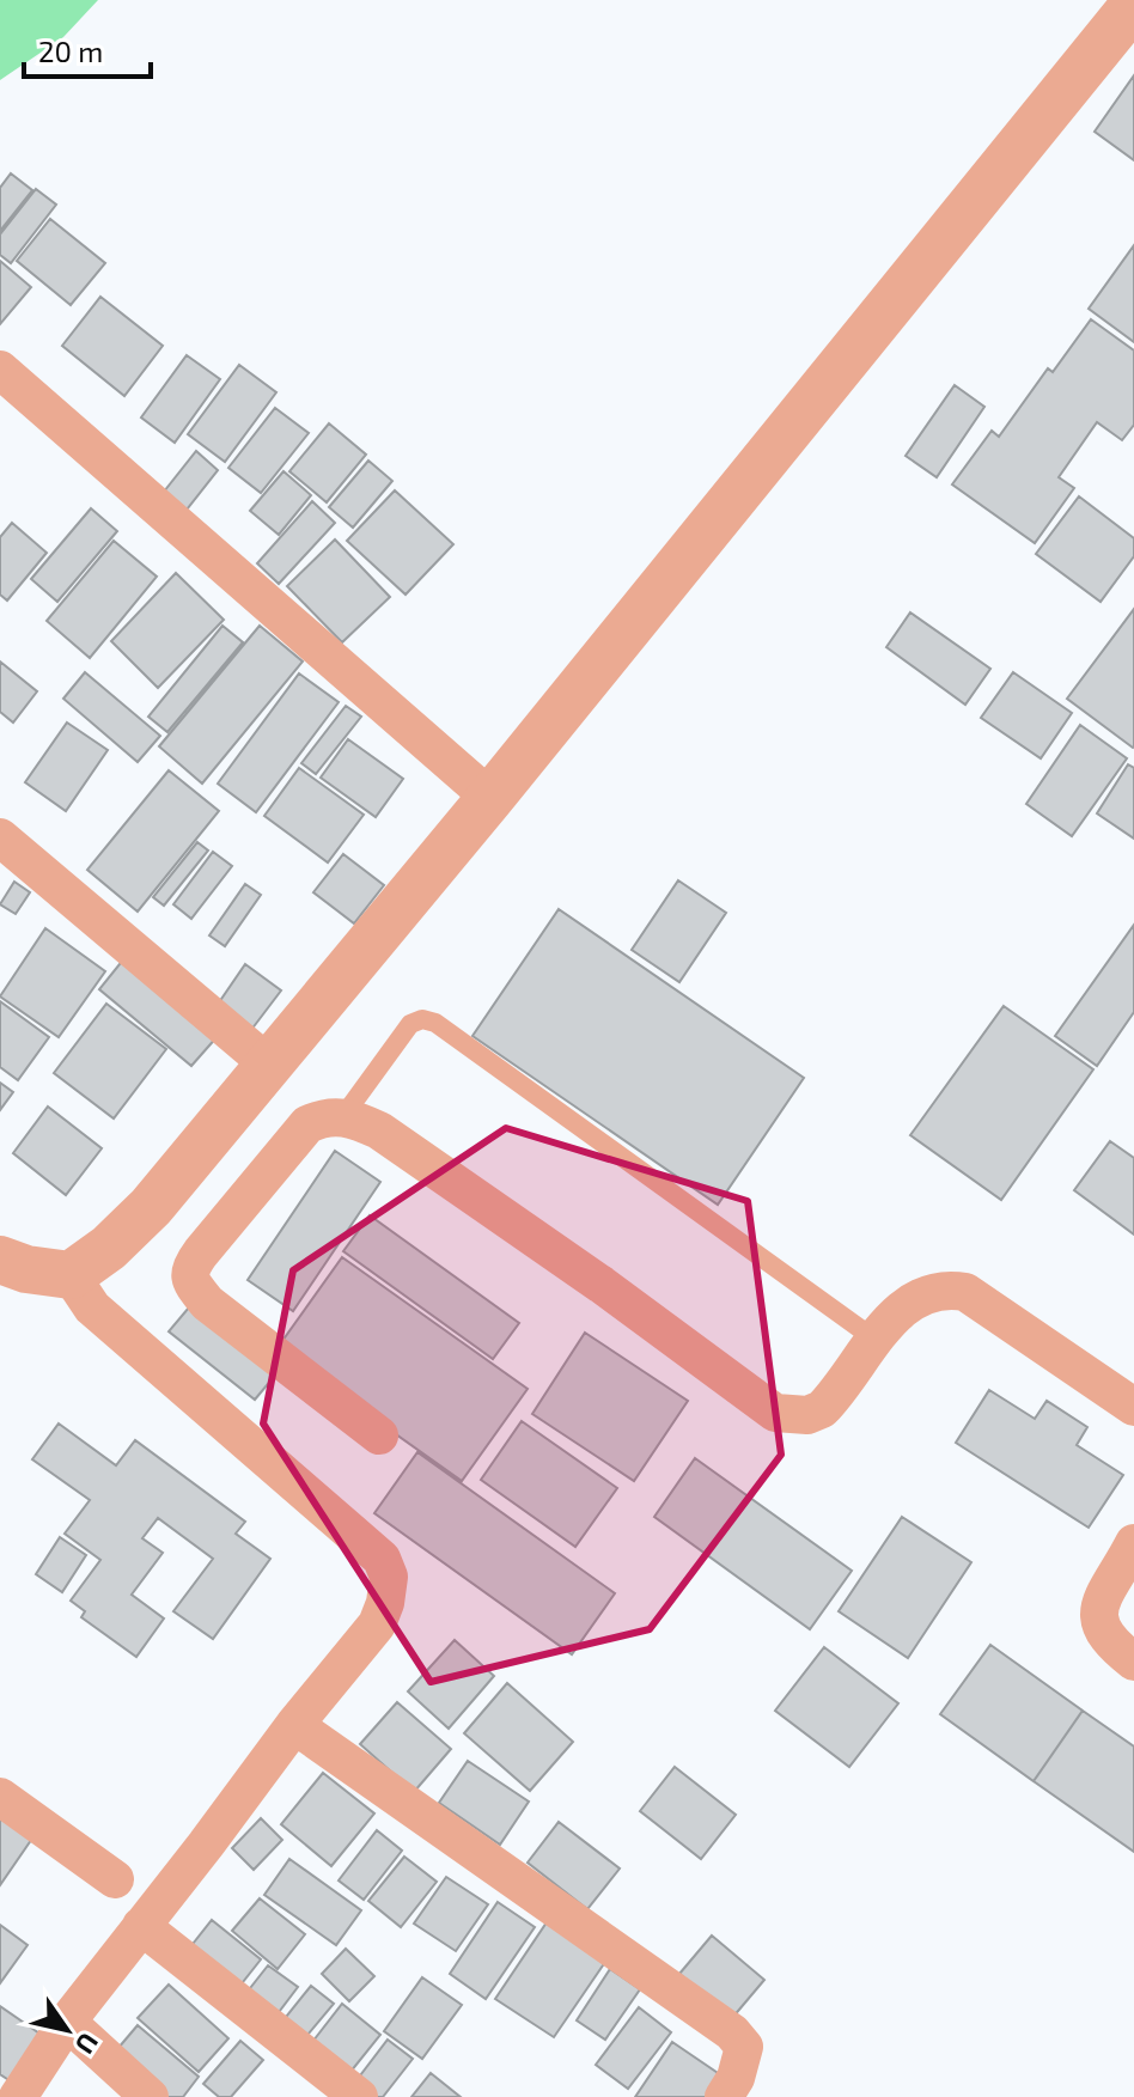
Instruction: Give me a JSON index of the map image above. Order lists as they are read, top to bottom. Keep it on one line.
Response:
{"scale_bar":"20 m","north":"bottom right"}
